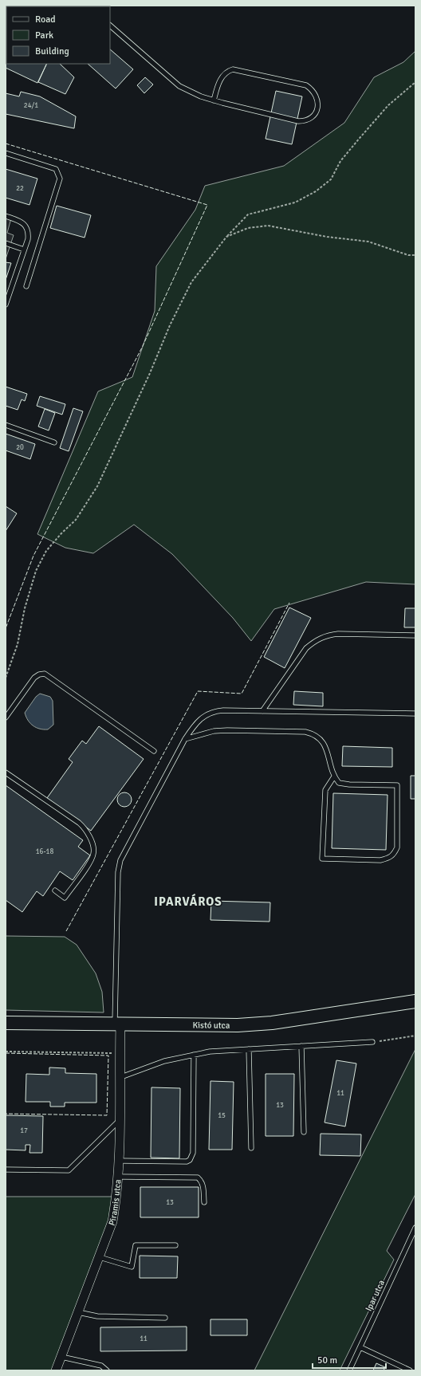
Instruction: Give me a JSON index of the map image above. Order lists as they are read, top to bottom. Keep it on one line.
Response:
{"streets":{"street":["Kistó utca","Piramis utca"],"lane":["Ipar utca"]},"crossings":[["Kistó utca","Piramis utca"]],"districts":["IPARVÁROS"],"house_numbers":["24/1","22","20","16-18","11","13","15","17","13","11"],"legend":["Road","Park","Building"],"scale_bar":"50 m"}
